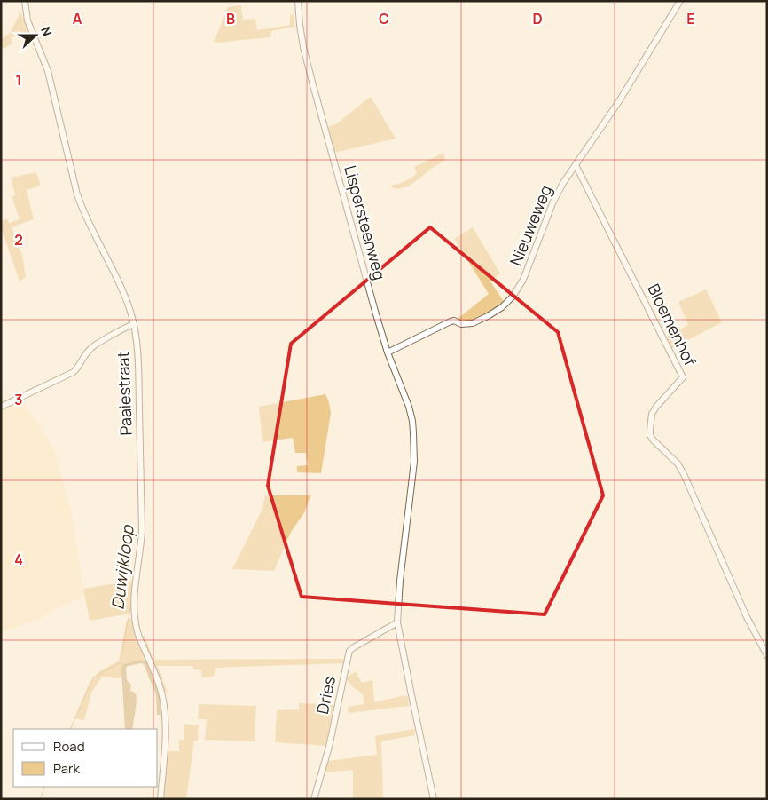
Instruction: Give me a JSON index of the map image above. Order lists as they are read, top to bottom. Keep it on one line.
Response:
{"streets":{"street":["Lispersteenweg","Nieuweweg","Bloemenhof","Paaiestraat","Dries"]},"crossings":[["Lispersteenweg","Nieuweweg"],["Lispersteenweg","Dries"],["Nieuweweg","Bloemenhof"]],"water":["Duwijkloop"],"legend":["Road","Park"],"north":"right","grid":{"columns":["A","B","C","D","E"],"rows":["1","2","3","4"]}}
